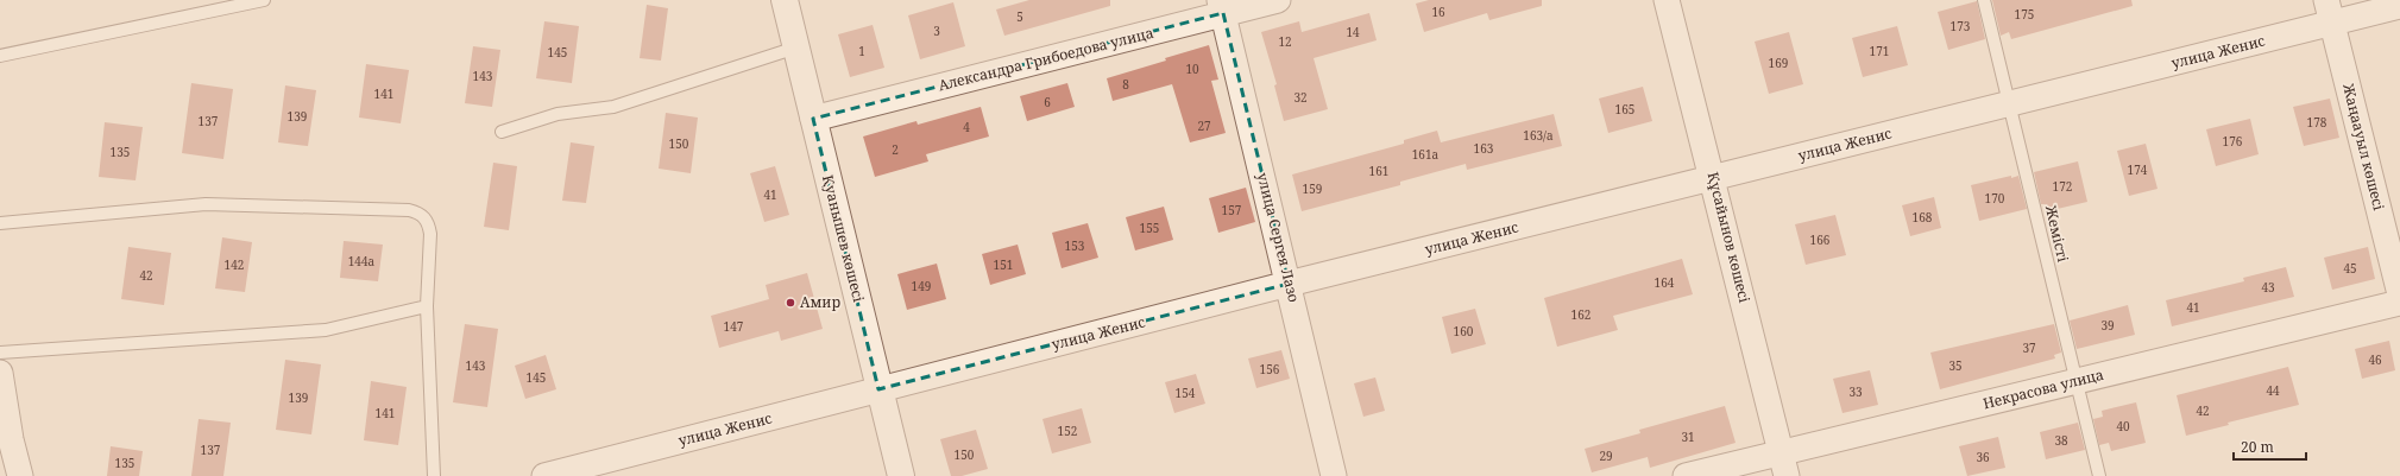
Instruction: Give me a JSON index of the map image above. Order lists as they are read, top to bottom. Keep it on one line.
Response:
{"streets":{"street":["улица Женис","Александра Грибоедова улица","Жаңаауыл көшесі","улица Сергея Лазо","Құсайынов көшесі","Қуанышев көшесі","Некрасова улица"],"lane":["Жемісті"]},"crossings":[["улица Женис","Жаңаауыл көшесі"],["улица Женис","Жемісті"],["улица Женис","улица Сергея Лазо"],["улица Женис","Құсайынов көшесі"],["улица Женис","Қуанышев көшесі"],["Александра Грибоедова улица","улица Сергея Лазо"],["Александра Грибоедова улица","Қуанышев көшесі"],["Жемісті","Некрасова улица"],["Құсайынов көшесі","Некрасова улица"]],"places":["Амир"],"house_numbers":["16","175","5","173","3","14","12","1","171","145","169","10","143","8","141","32","6","165","139","137","178","27","4","163/а","176","150","163","2","135","161а","174","161","172","159","41","170","157","168","155","166","153","144а","142","151","45","42","164","149","43","41","162","39","147","160","37","46","143","35","156","145","44","33","154","139","42","141","40","152","31","38","137","150","29","36","135"],"scale_bar":"20 m"}
